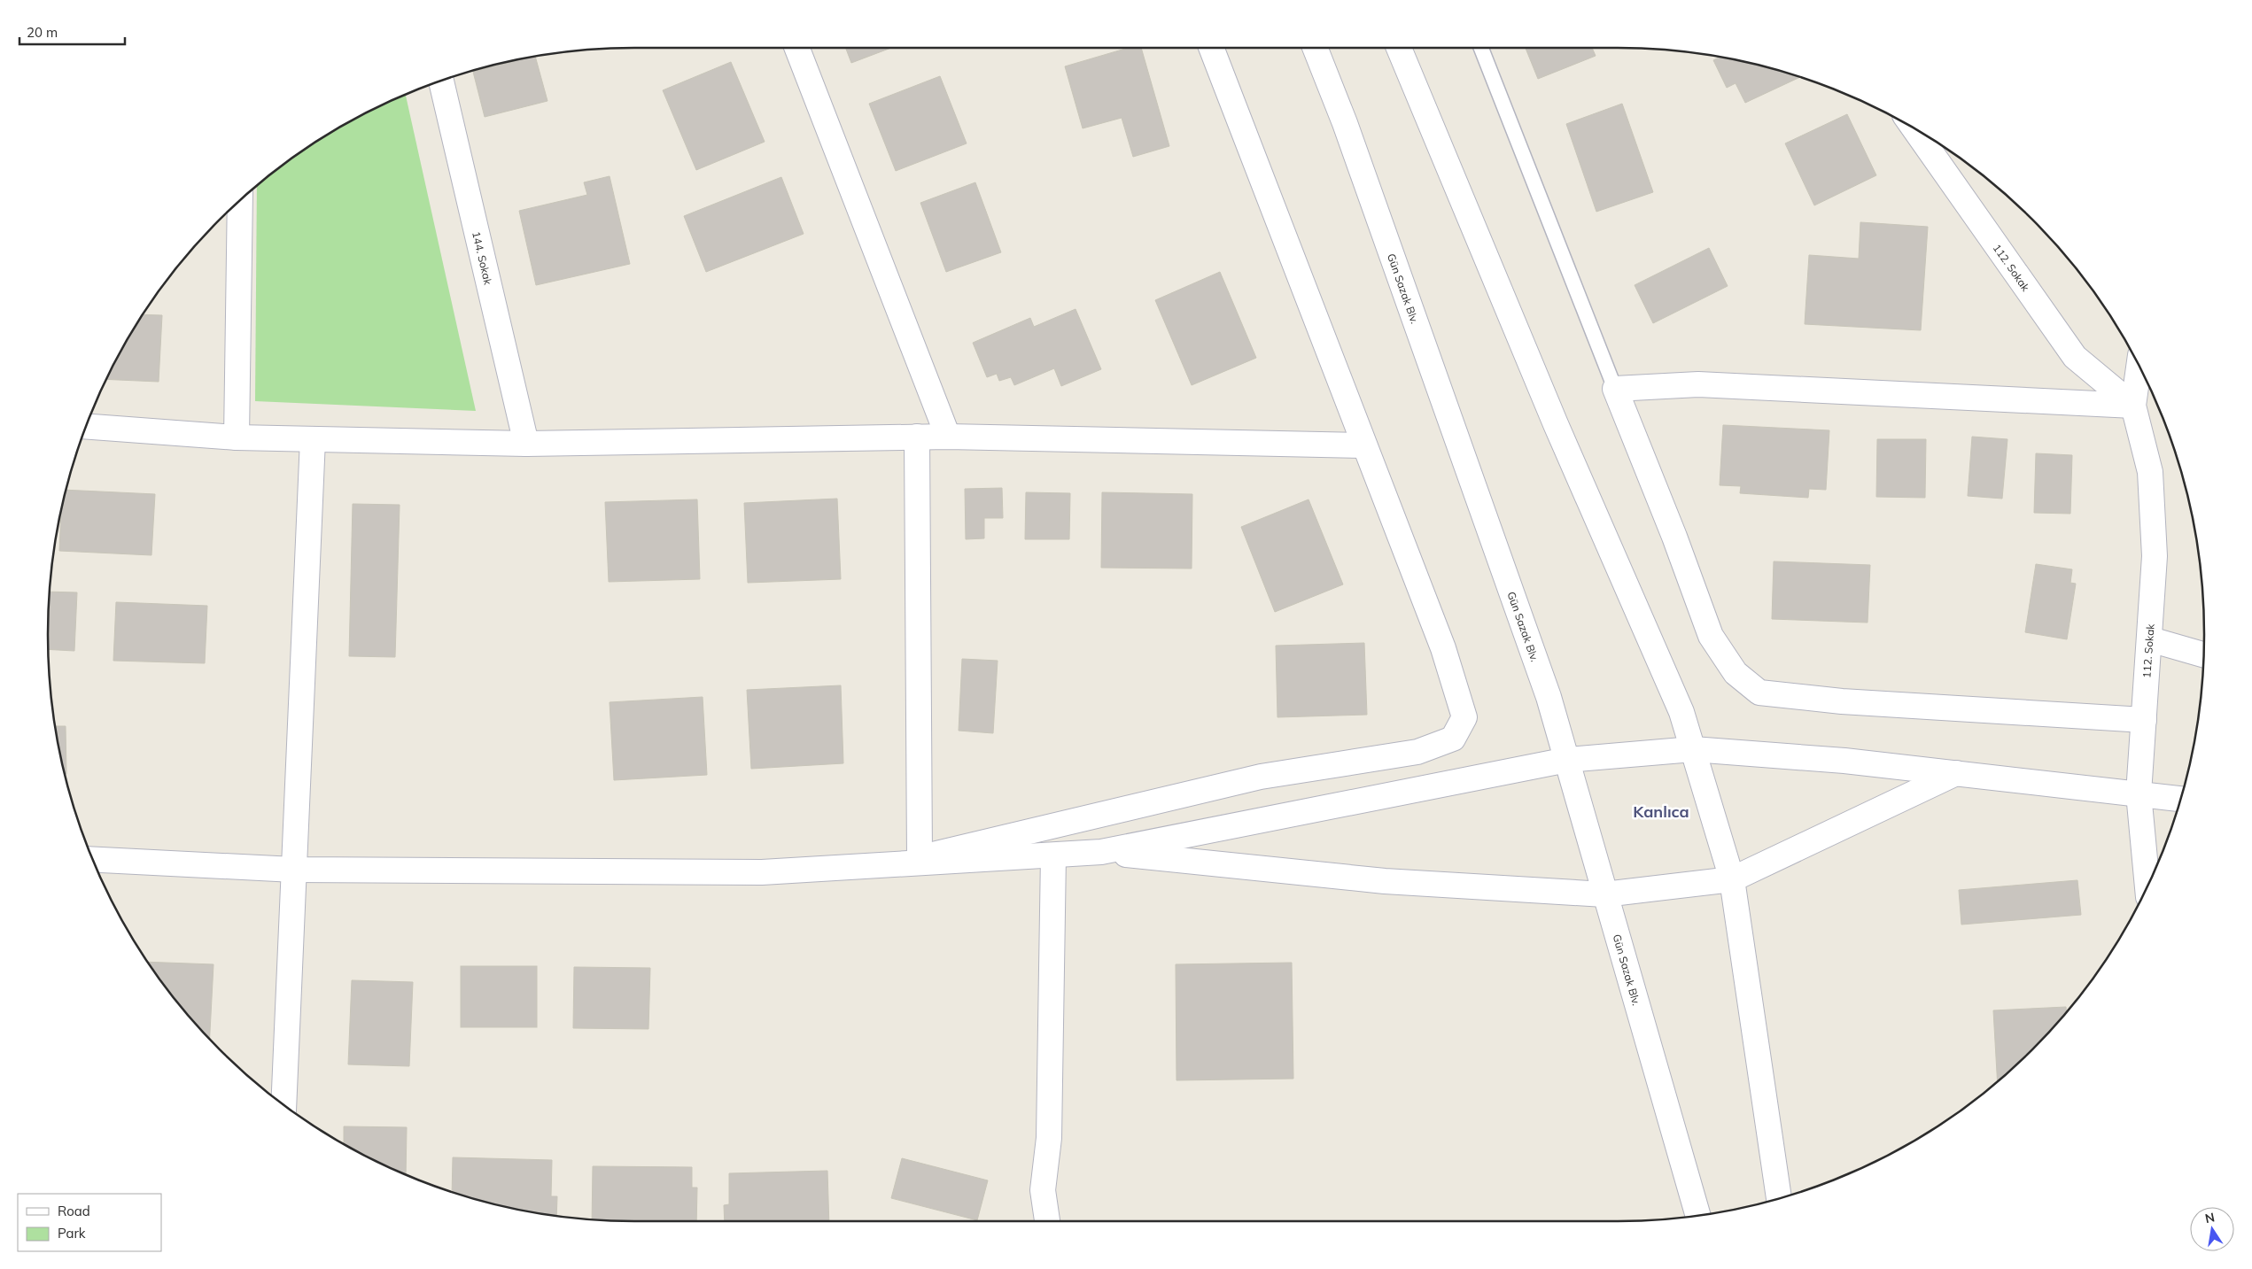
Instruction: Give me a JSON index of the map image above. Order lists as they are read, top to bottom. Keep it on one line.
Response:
{"streets":{"street":["144. Sokak","112. Sokak","Gün Sazak Blv."]},"districts":["Kanlıca"],"legend":["Road","Park"],"scale_bar":"20 m","north":"top"}
